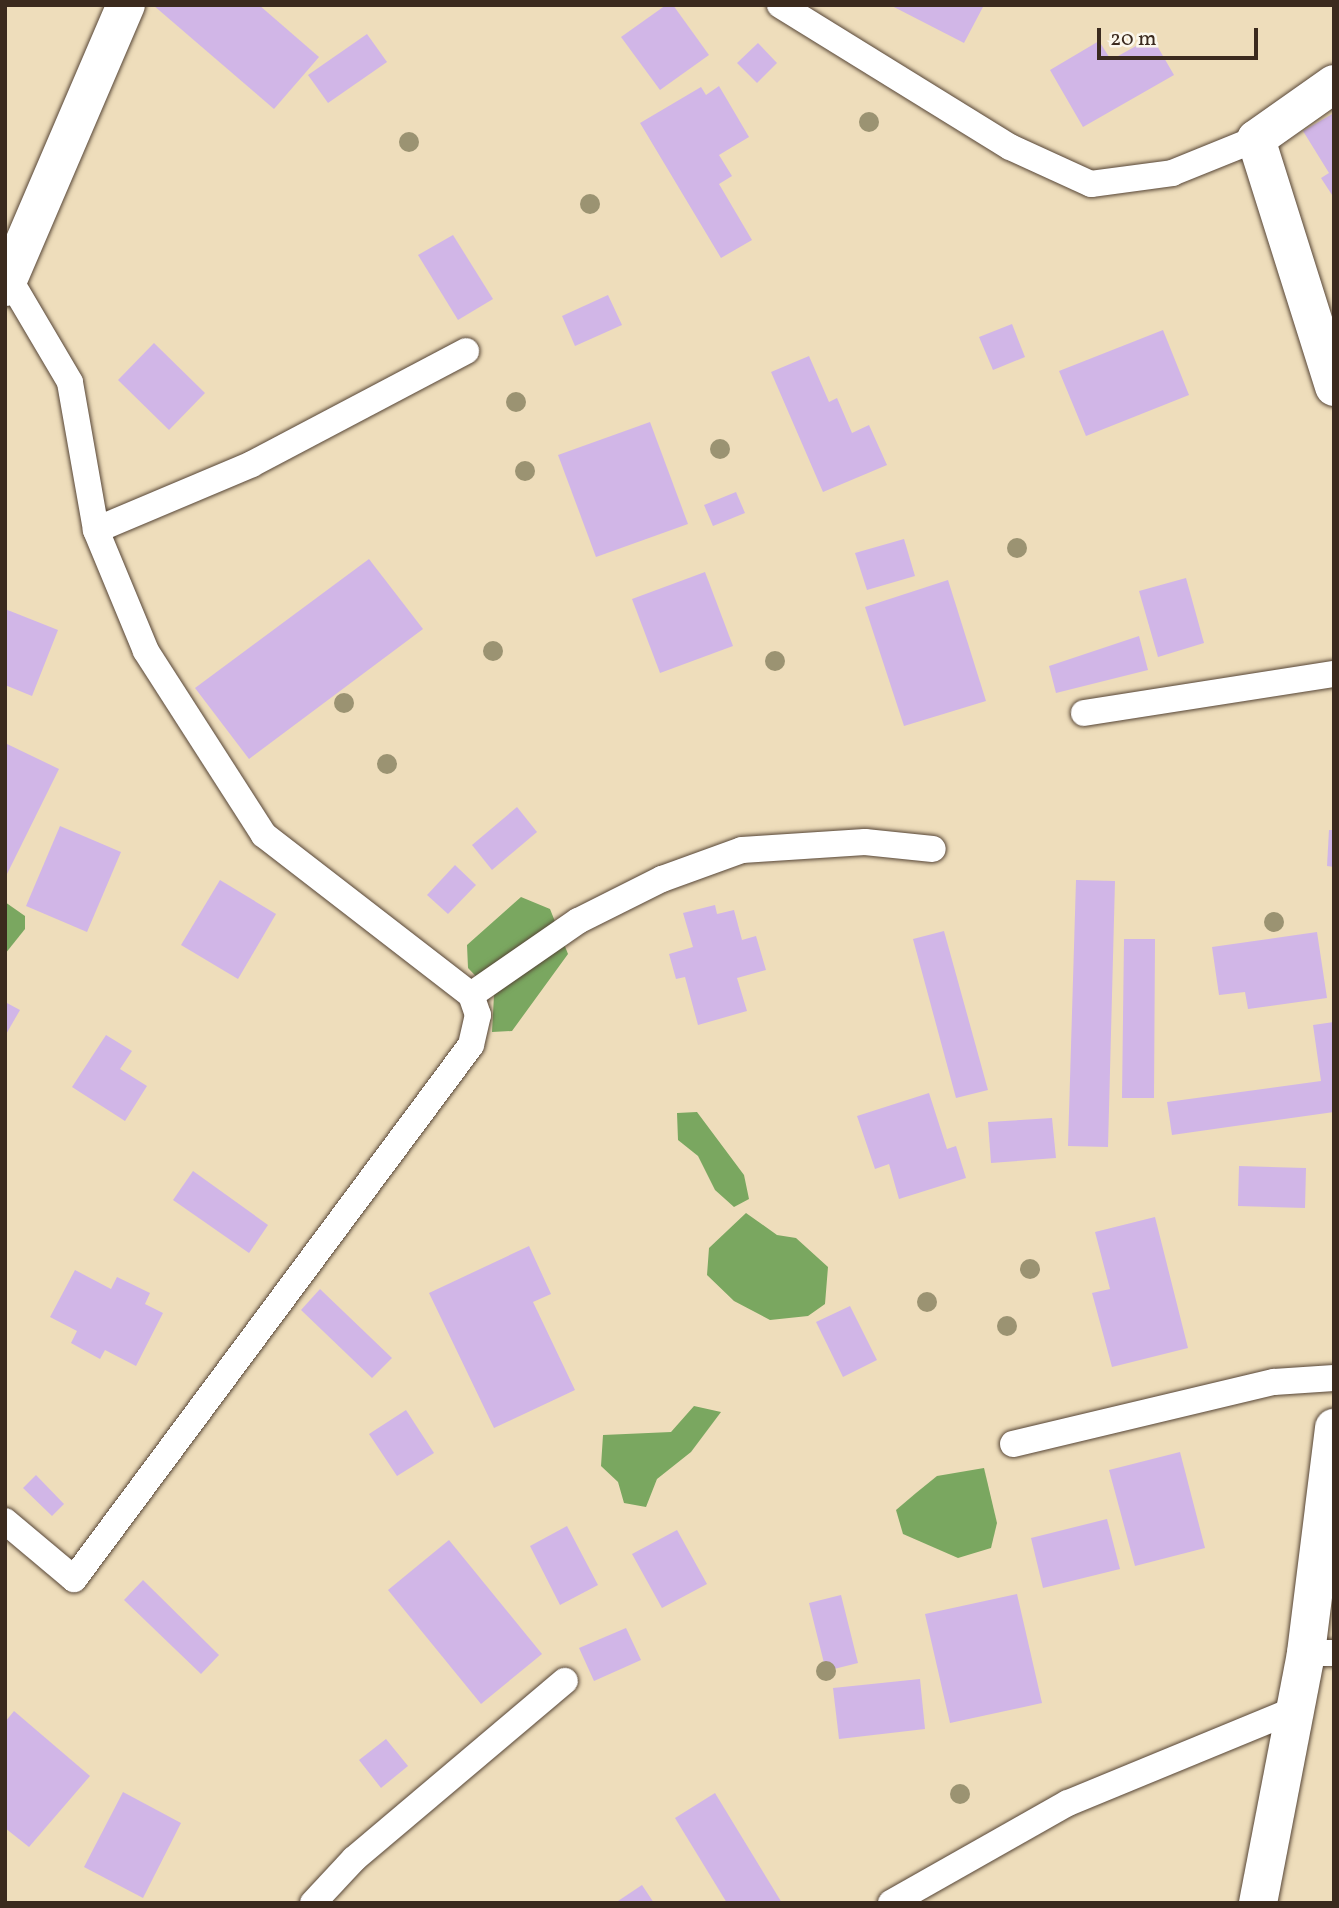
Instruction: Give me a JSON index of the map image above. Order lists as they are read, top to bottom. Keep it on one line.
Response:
{"scale_bar":"20 m"}
